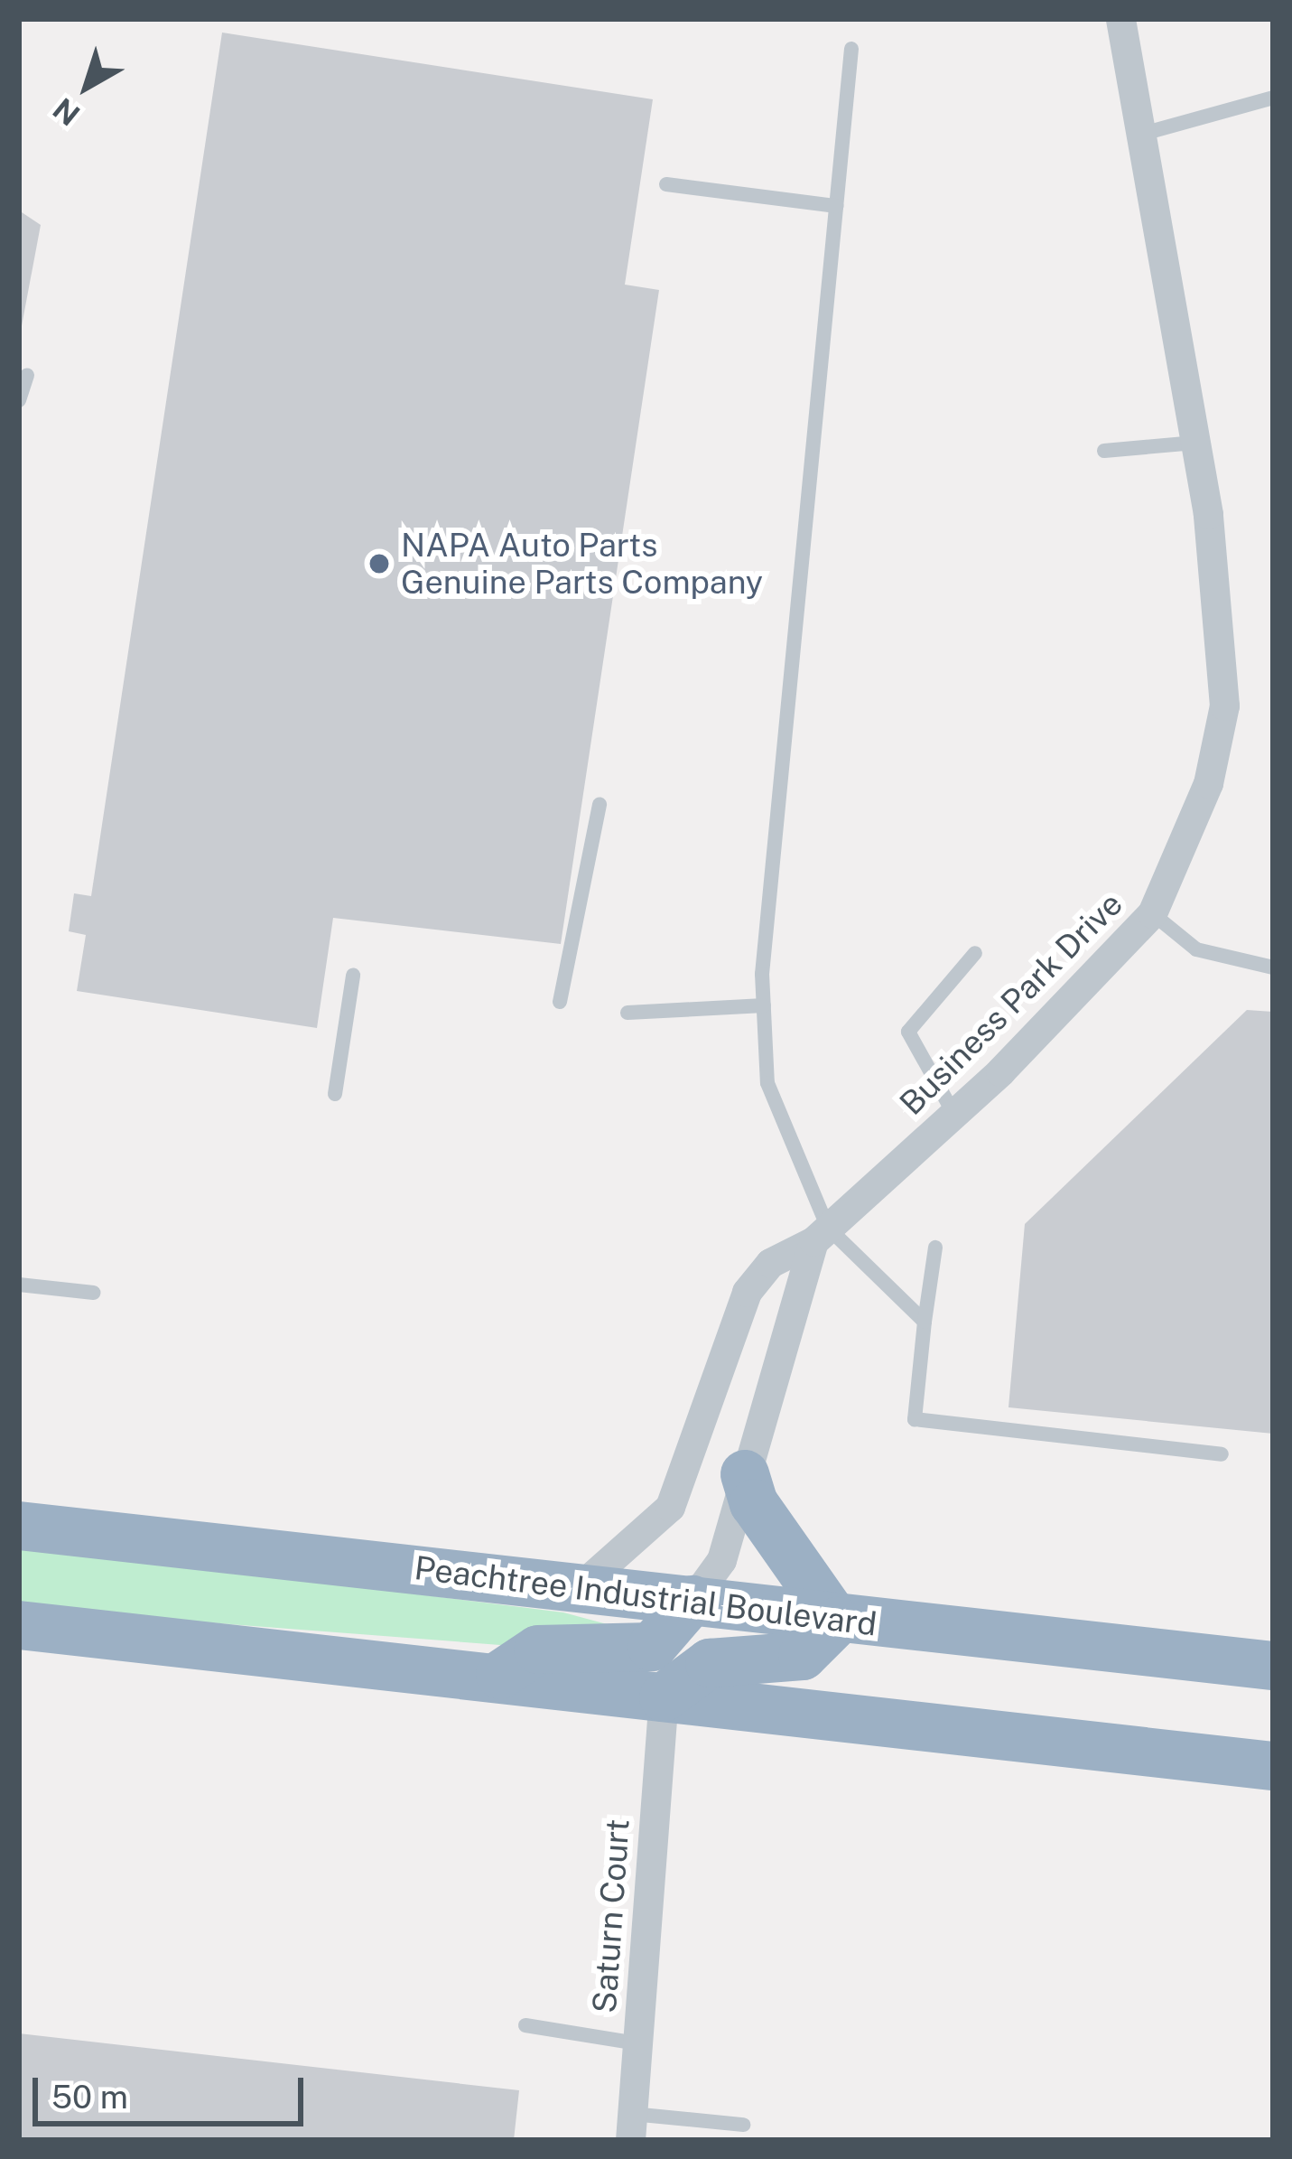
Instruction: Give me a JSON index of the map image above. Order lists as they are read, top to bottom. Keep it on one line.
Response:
{"streets":{"highway":["Peachtree Industrial Boulevard"],"street":["Business Park Drive","Saturn Court"]},"crossings":[["Business Park Drive","Peachtree Industrial Boulevard"]],"places":["NAPA Auto Parts Genuine Parts Company"],"scale_bar":"50 m","north":"bottom left"}
